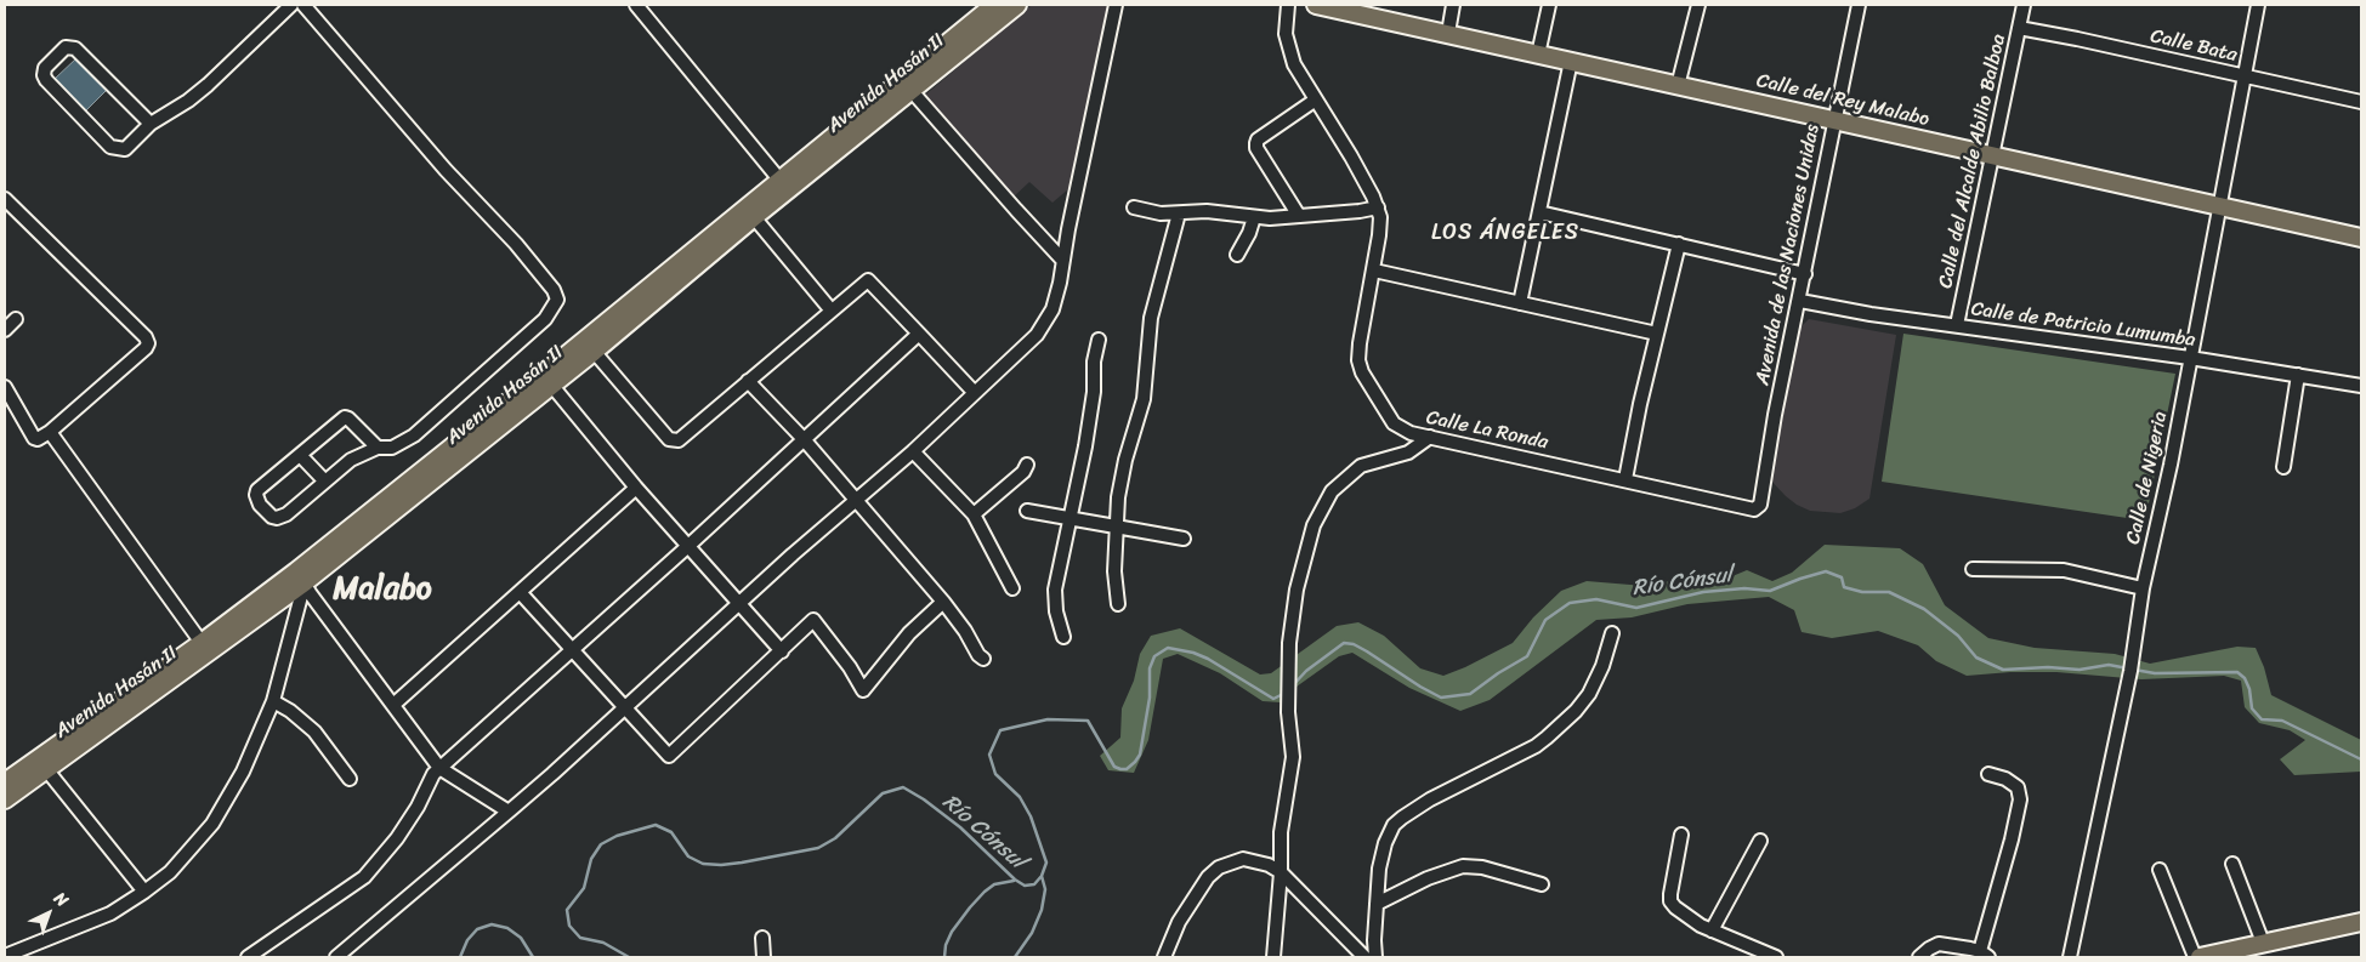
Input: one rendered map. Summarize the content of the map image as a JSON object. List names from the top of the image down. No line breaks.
{"streets":{"main road":["Avenida Hasán II","Calle del Rey Malabo"],"street":["Calle Bata","Calle del Alcalde Abilio Balboa","Avenida de las Naciones Unidas","Calle de Patricio Lumumba","Calle La Ronda","Calle de Nigeria"]},"crossings":[["Calle Bata","Calle del Alcalde Abilio Balboa"],["Calle Bata","Calle de Nigeria"],["Calle del Rey Malabo","Calle del Alcalde Abilio Balboa"],["Calle del Rey Malabo","Avenida de las Naciones Unidas"],["Calle del Rey Malabo","Calle de Nigeria"],["Calle del Alcalde Abilio Balboa","Calle de Patricio Lumumba"],["Avenida de las Naciones Unidas","Calle de Patricio Lumumba"],["Avenida de las Naciones Unidas","Calle La Ronda"],["Calle de Patricio Lumumba","Calle de Nigeria"]],"districts":["LOS ÁNGELES","Malabo"],"water":["Río Cónsul"],"north":"top right"}
